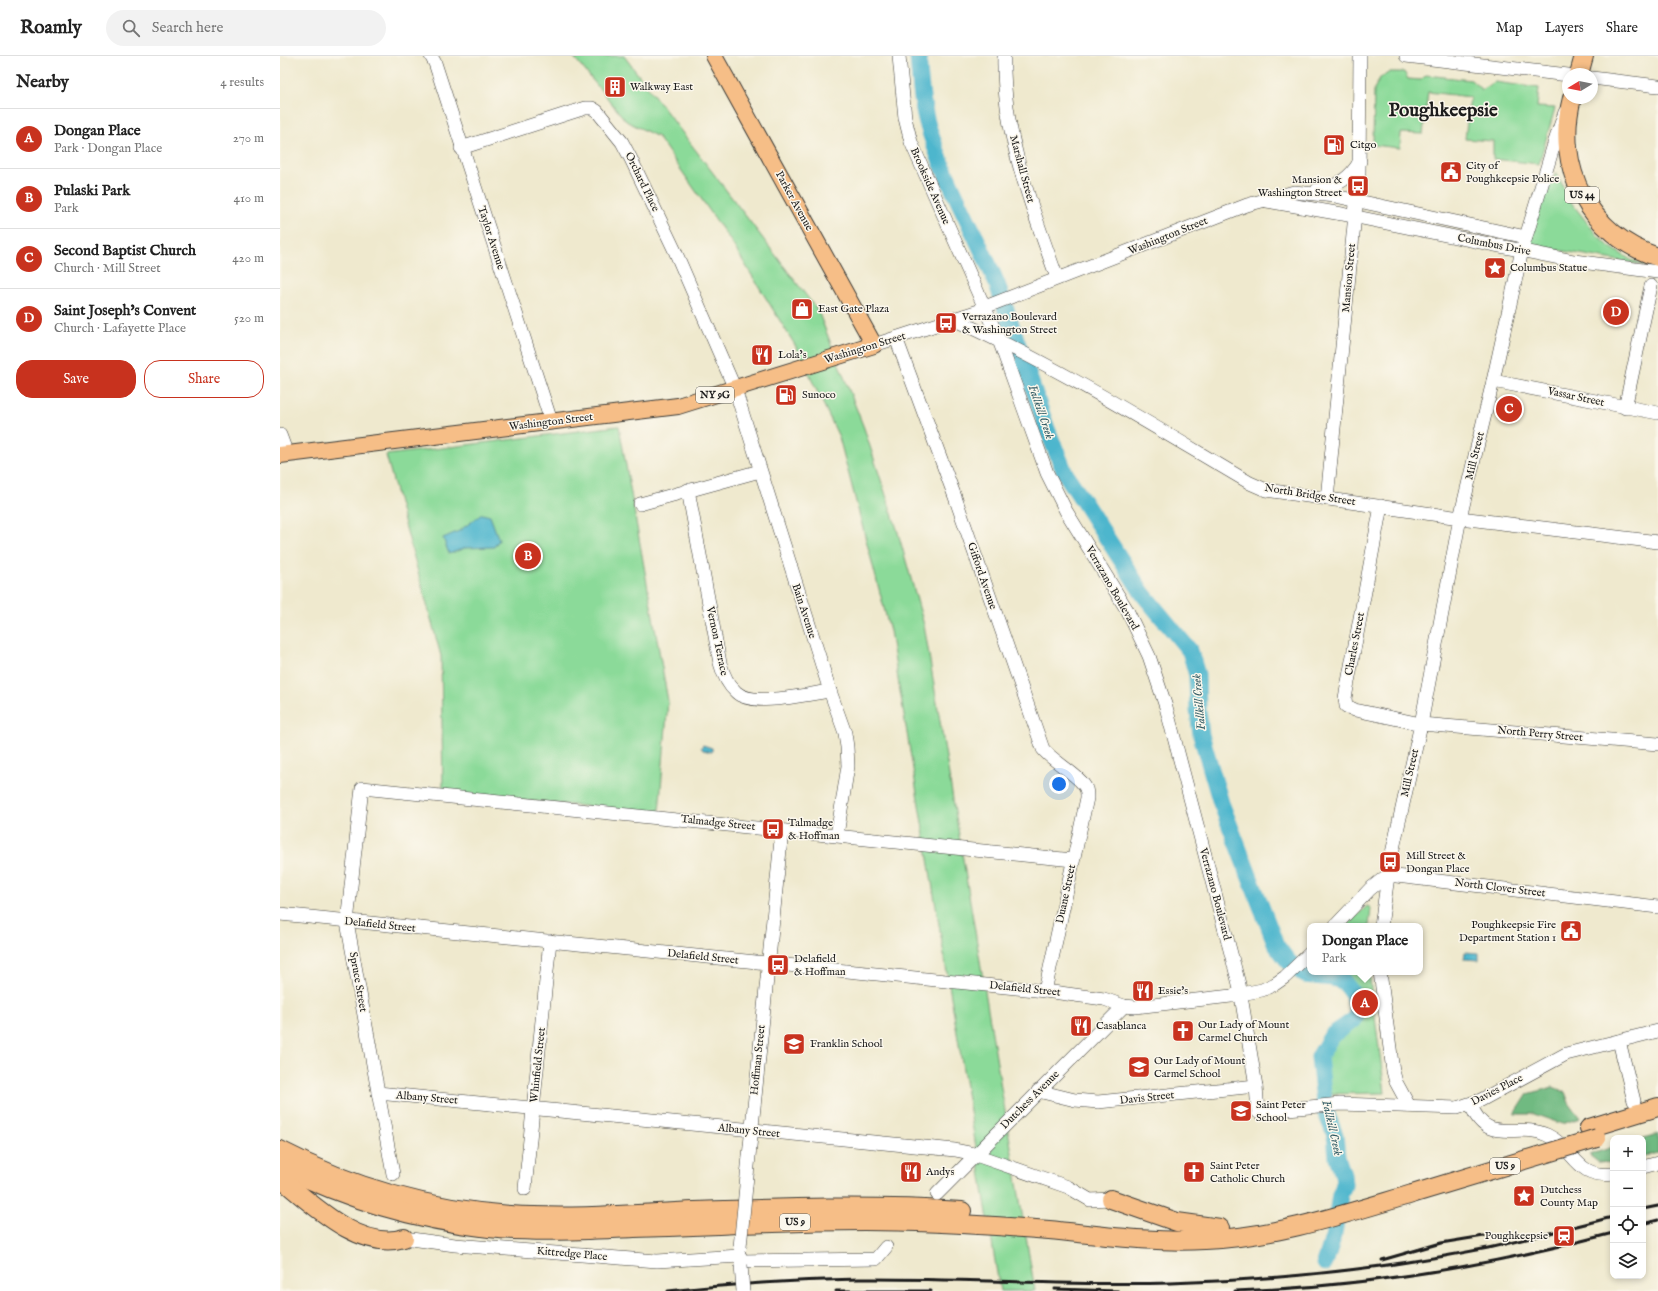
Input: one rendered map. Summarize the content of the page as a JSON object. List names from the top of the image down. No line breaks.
{"streets":{"highway":["US 44","US 9"],"main road":["Parker Avenue","Washington Street","NY 9G"],"street":["Marshall Street","Orchard Place","Brookside Avenue","Taylor Avenue","Columbus Drive","Mansion Street","Vassar Street","Mill Street","North Bridge Street","Gifford Avenue","Verrazano Boulevard","Bain Avenue","Vernon Terrace","Charles Street","North Perry Street","Talmadge Street","North Clover Street","Duane Street","Delafield Street","Spruce Street","Hoffman Street","Whinfield Street","Davies Place","Albany Street","Davis Street","Dutchess Avenue","Kittredge Place"]},"crossings":[["Marshall Street","Washington Street"],["Orchard Place","Washington Street"],["Orchard Place","Taylor Avenue"],["Orchard Place","Bain Avenue"],["Brookside Avenue","Washington Street"],["Brookside Avenue","Verrazano Boulevard"],["Parker Avenue","Washington Street"],["Washington Street","Taylor Avenue"],["Washington Street","Columbus Drive"],["Washington Street","Mansion Street"],["Washington Street","North Bridge Street"],["Washington Street","Gifford Avenue"],["Washington Street","Verrazano Boulevard"],["Washington Street","Bain Avenue"],["Columbus Drive","Mansion Street"],["Columbus Drive","Mill Street"],["Mansion Street","North Bridge Street"],["Vassar Street","Mill Street"],["Mill Street","North Bridge Street"],["Mill Street","Charles Street"],["Mill Street","North Perry Street"],["Mill Street","North Clover Street"],["North Bridge Street","Verrazano Boulevard"],["North Bridge Street","Charles Street"],["Gifford Avenue","Duane Street"],["Verrazano Boulevard","Delafield Street"],["Bain Avenue","Vernon Terrace"],["Bain Avenue","Talmadge Street"],["Charles Street","North Perry Street"],["Talmadge Street","Duane Street"],["Talmadge Street","Spruce Street"],["Talmadge Street","Hoffman Street"],["Duane Street","Delafield Street"],["Delafield Street","Spruce Street"],["Delafield Street","Hoffman Street"],["Delafield Street","Whinfield Street"],["Delafield Street","Dutchess Avenue"],["Spruce Street","Albany Street"],["Hoffman Street","Albany Street"],["Hoffman Street","Kittredge Place"],["Whinfield Street","Albany Street"],["Davies Place","Davis Street"],["Albany Street","Dutchess Avenue"],["Davis Street","Dutchess Avenue"]],"districts":["Poughkeepsie"],"water":["Fallkill Creek"],"places":{"building":["Walkway East"],"fuel station":["Citgo","Sunoco"],"public building":["City of Poughkeepsie Police","Poughkeepsie Fire Department Station 1"],"bus stop":["Mansion & Washington Street","Verrazano Boulevard & Washington Street","Talmadge & Hoffman","Mill Street & Dongan Place","Delafield & Hoffman"],"place":["Columbus Statue","Dutchess County Map"],"shop":["East Gate Plaza"],"restaurant":["Lola’s","Essie's","Casablanca","Andys"],"church":["Our Lady of Mount Carmel Church","Saint Peter Catholic Church"],"school or university":["Franklin School","Our Lady of Mount Carmel School","Saint Peter School"],"station":["Poughkeepsie"]},"north":"left","page":{"header":"Roamly","search":"Search here","nav":["Map","Layers","Share"],"heading":["Nearby","4 results"],"list":[{"mark":"A","name":"Dongan Place","note":"Park · Dongan Place","value":"270 m"},{"mark":"B","name":"Pulaski Park","note":"Park","value":"410 m"},{"mark":"C","name":"Second Baptist Church","note":"Church · Mill Street","value":"420 m"},{"mark":"D","name":"Saint Joseph's Convent","note":"Church · Lafayette Place","value":"520 m"}],"pins":["D","C","B","A"],"buttons":["Save","Share"],"popup":["Dongan Place","Park"],"map_buttons":["+","−"]}}
